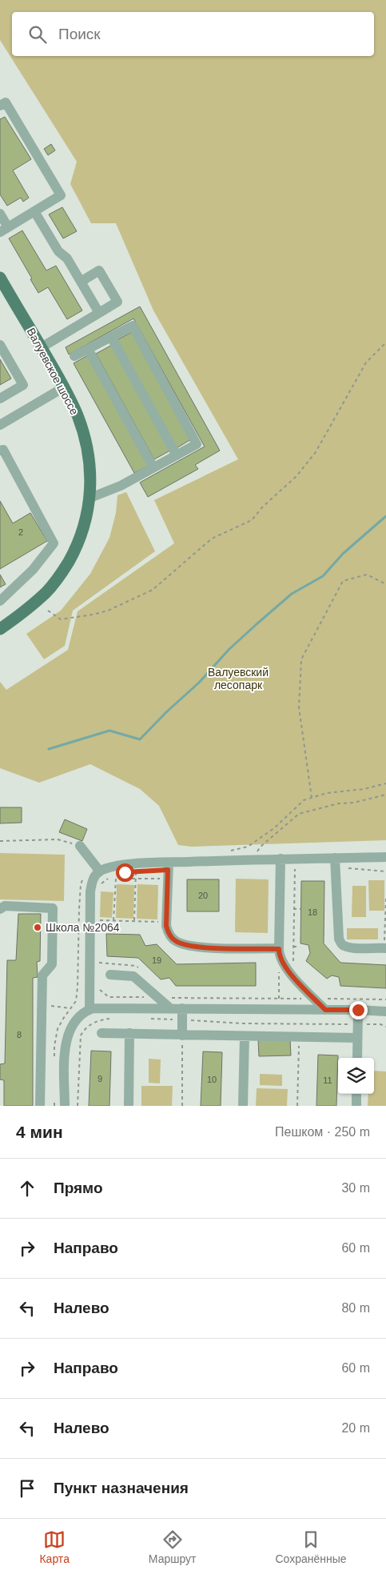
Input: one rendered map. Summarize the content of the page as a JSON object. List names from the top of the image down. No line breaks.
{"streets":{"main road":["Валуевское шоссе"]},"parks":["Валуевский лесопарк"],"places":["Школа №2064"],"house_numbers":["2","20","18","19","8","9","10","11"],"page":{"search":"Поиск","heading":["4 мин","Пешком · 250 m"],"list":[["Прямо","30 m"],["Направо","60 m"],["Налево","80 m"],["Направо","60 m"],["Налево","20 m"],"Пункт назначения"],"nav":["Карта","Маршрут","Сохранённые"]}}
